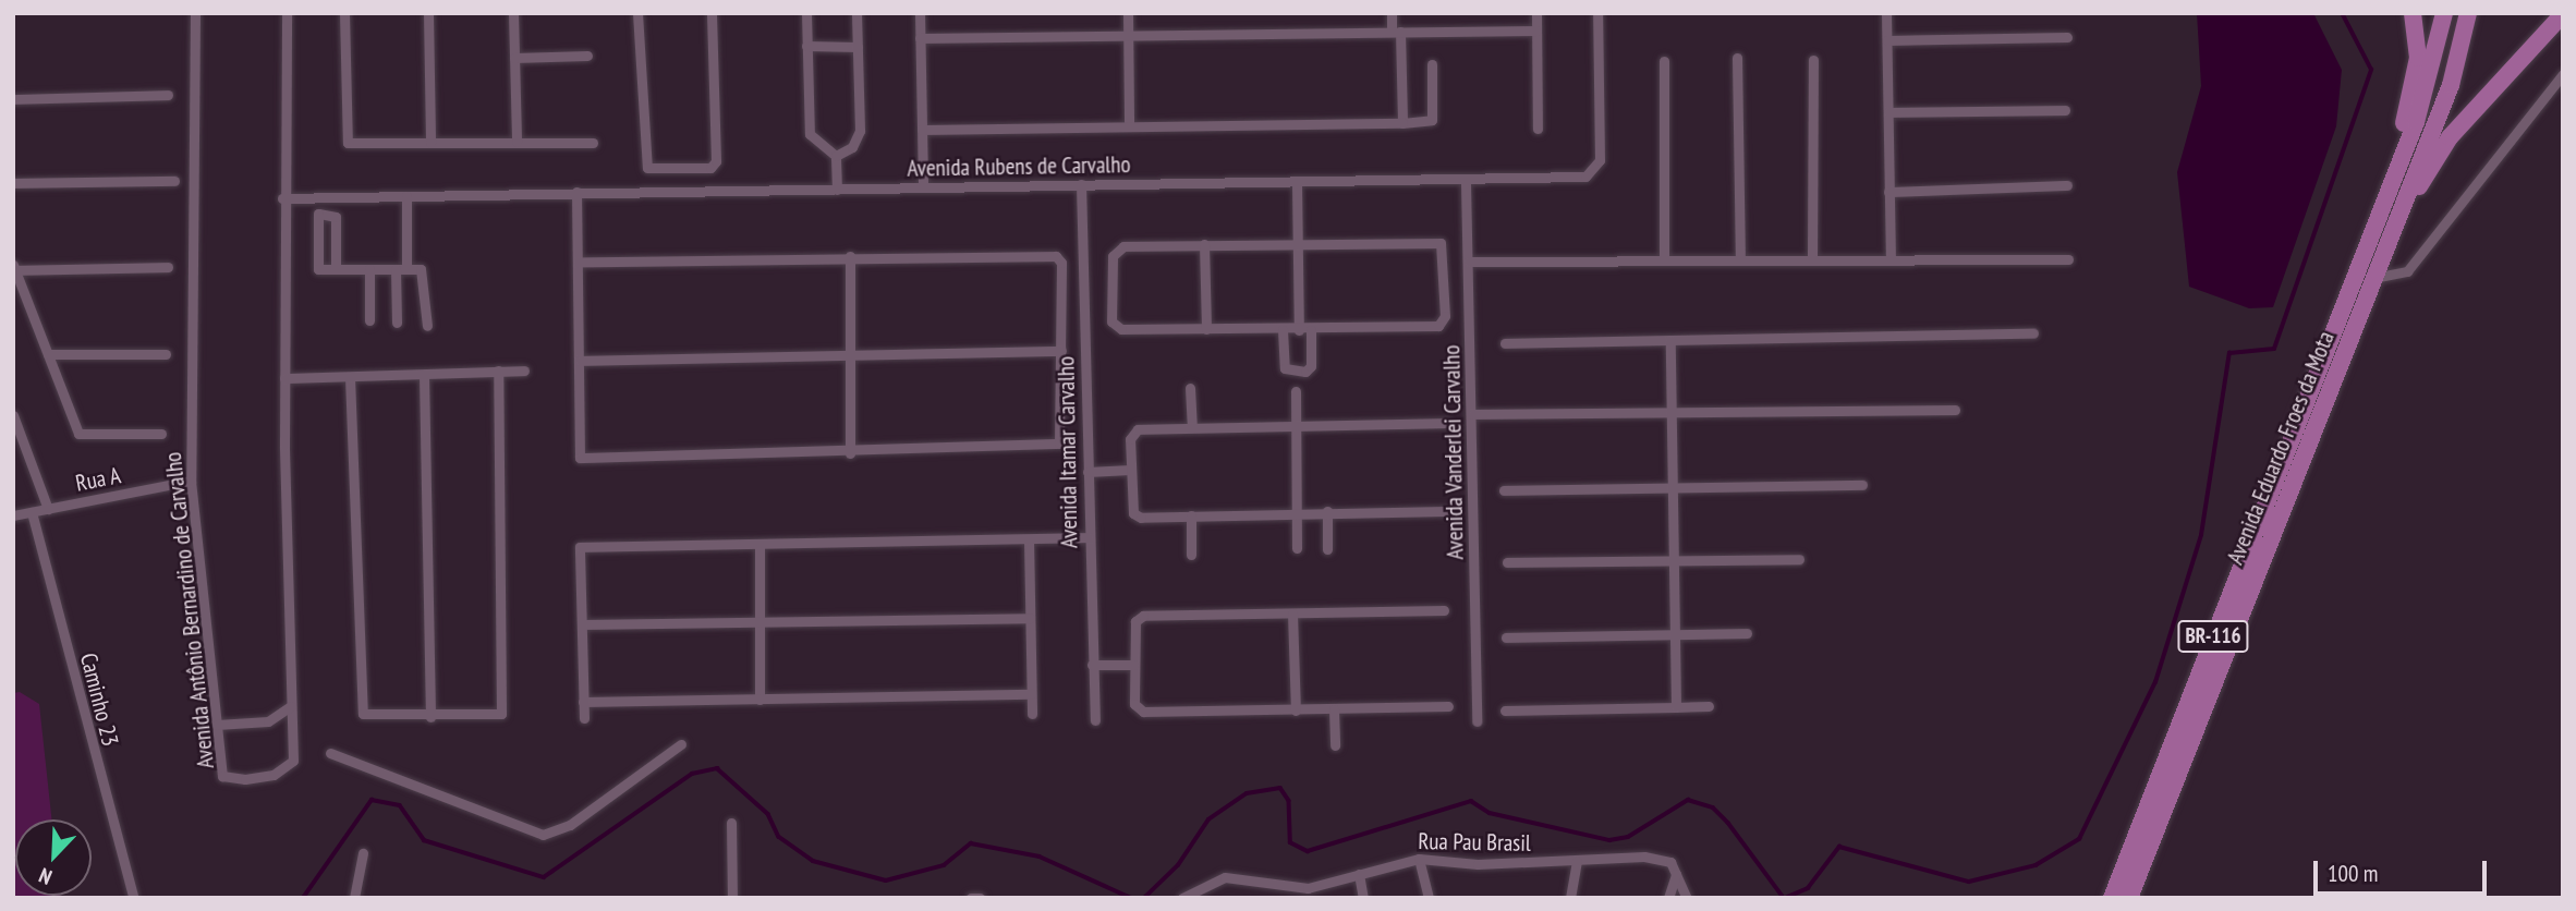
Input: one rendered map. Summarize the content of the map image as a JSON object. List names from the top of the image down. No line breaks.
{"streets":{"highway":["Avenida Eduardo Froes da Mota","BR-116"],"street":["Avenida Rubens de Carvalho","Avenida Itamar Carvalho","Avenida Vanderlei Carvalho","Rua A","Avenida Antônio Bernardino de Carvalho","Caminho 23","Rua Pau Brasil"]},"crossings":[["Avenida Rubens de Carvalho","Avenida Itamar Carvalho"],["Avenida Rubens de Carvalho","Avenida Vanderlei Carvalho"],["Rua A","Avenida Antônio Bernardino de Carvalho"],["Rua A","Caminho 23"]],"scale_bar":"100 m","north":"bottom left"}
